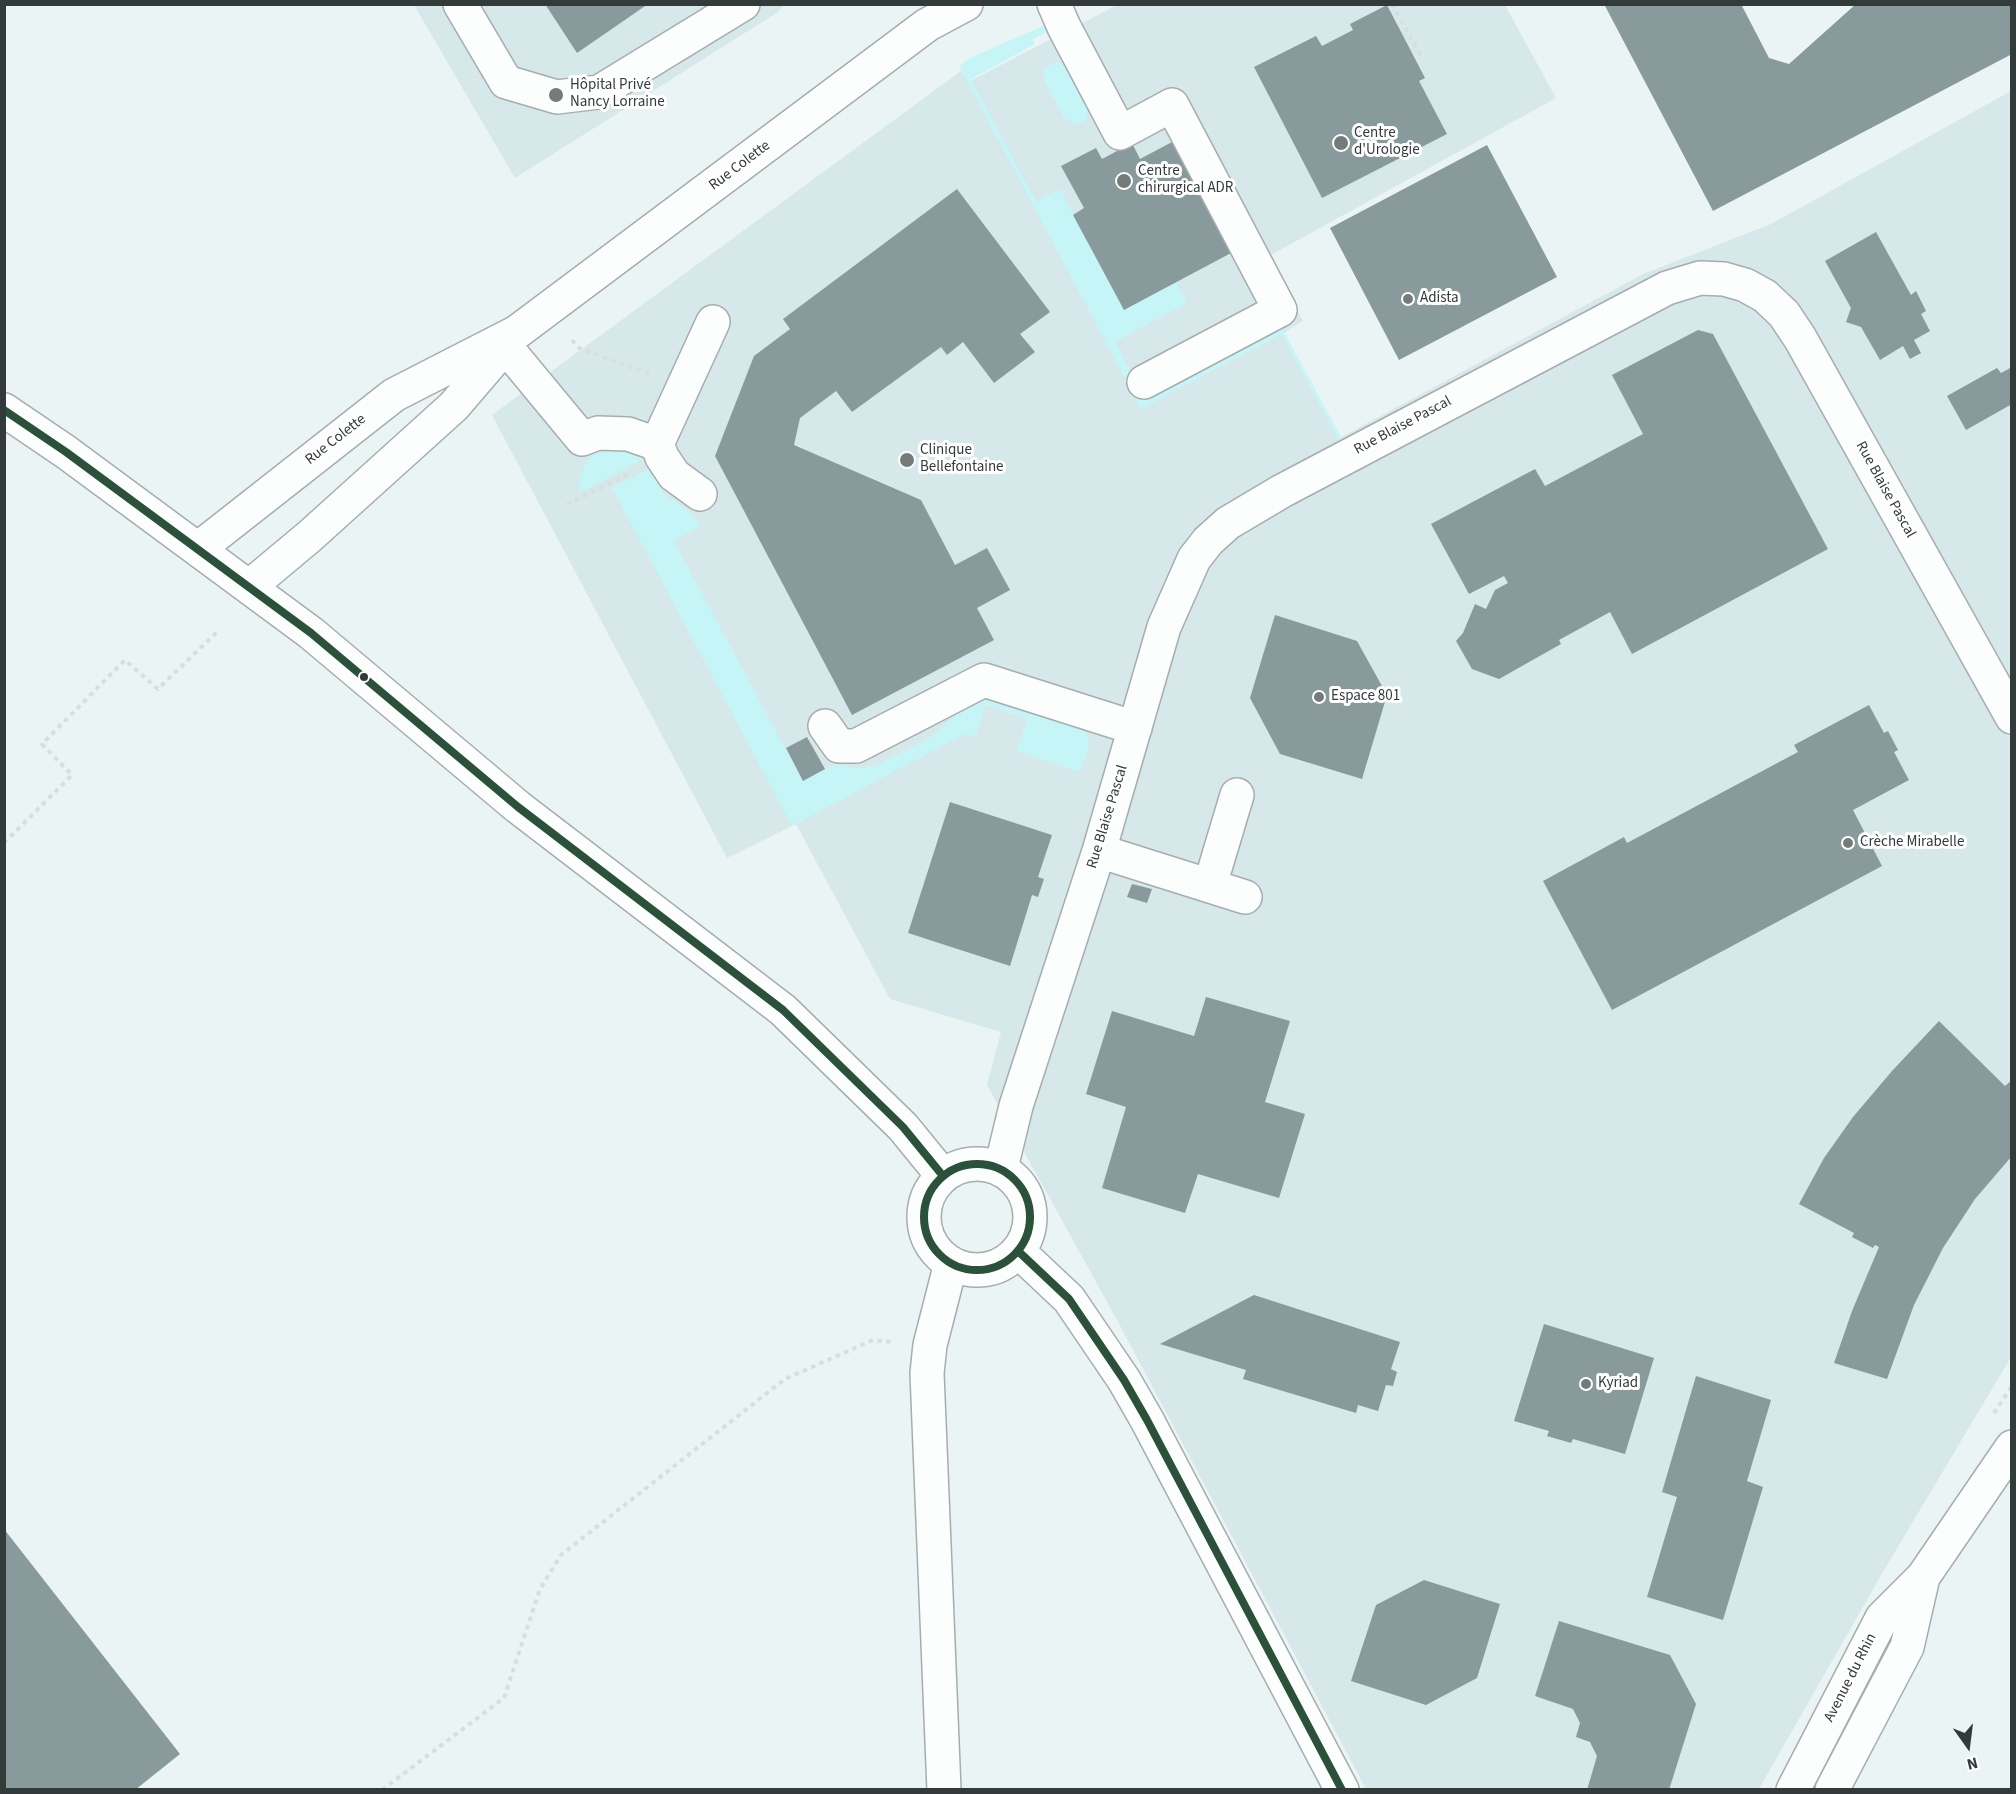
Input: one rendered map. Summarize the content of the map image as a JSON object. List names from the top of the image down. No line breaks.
{"streets":{"street":["Rue Colette","Rue Blaise Pascal","Avenue du Rhin"]},"places":["Hôpital Privé Nancy Lorraine","Centre d'Urologie","Centre chirurgical ADR","Adista","Clinique Bellefontaine","Espace 801","Crèche Mirabelle","Kyriad"],"north":"bottom"}
